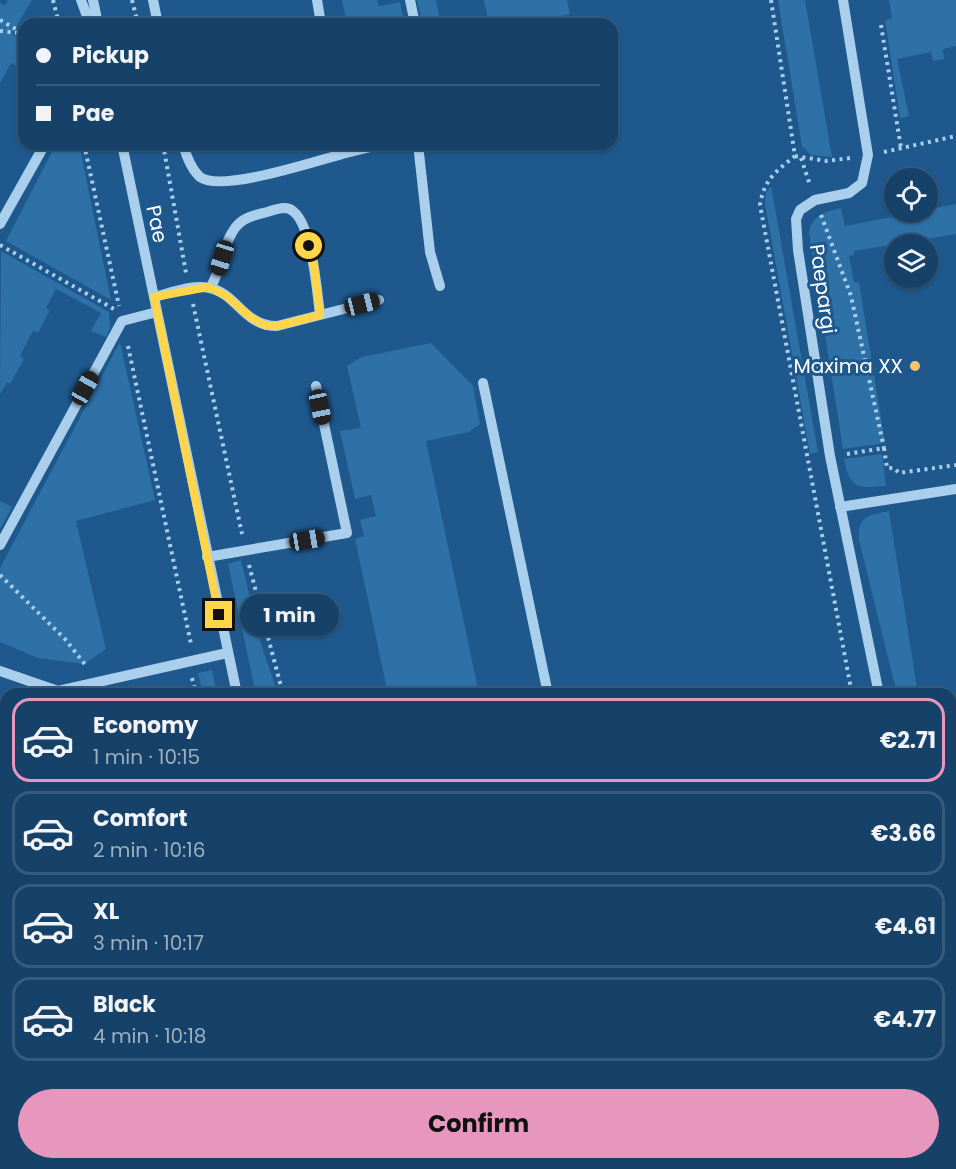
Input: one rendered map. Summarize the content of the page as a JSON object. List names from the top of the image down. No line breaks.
{"streets":{"street":["Pae","Paepargi"]},"places":["Maxima XX"],"page":{"banner":["Pickup","Pae"],"bubble":"1 min","list":[{"name":"Economy","note":"1 min · 10:15","value":"€2.71"},{"name":"Comfort","note":"2 min · 10:16","value":"€3.66"},{"name":"XL","note":"3 min · 10:17","value":"€4.61"},{"name":"Black","note":"4 min · 10:18","value":"€4.77"}],"buttons":"Confirm"}}
